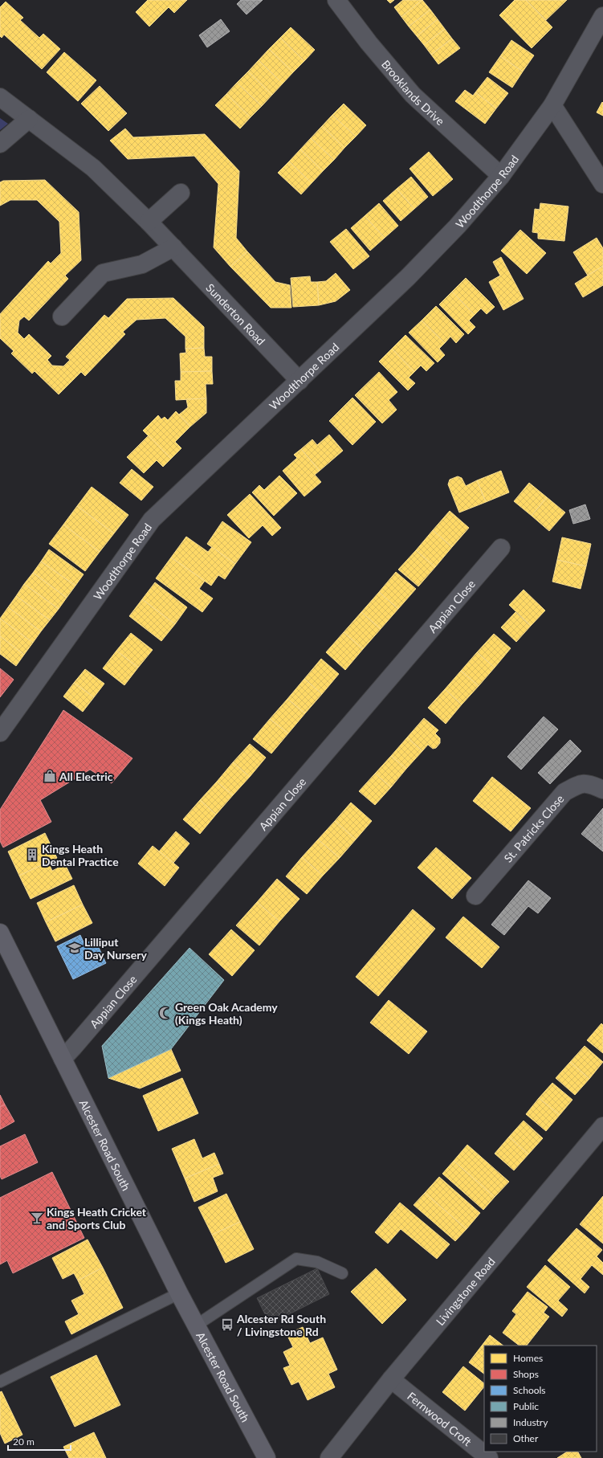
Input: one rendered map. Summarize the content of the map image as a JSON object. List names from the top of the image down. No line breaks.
{"streets":{"highway":["Alcester Road South"],"street":["Brooklands Drive","Woodthorpe Road","Sunderton Road","Appian Close","St. Patricks Close","Livingstone Road","Fernwood Croft"]},"crossings":[["Brooklands Drive","Woodthorpe Road"],["Woodthorpe Road","Sunderton Road"],["Appian Close","Alcester Road South"],["Livingstone Road","Fernwood Croft"]],"places":{"shop":["All Electric"],"building":["Kings Heath Dental Practice"],"school or university":["Lilliput Day Nursery"],"mosque":["Green Oak Academy (Kings Heath)"],"bar":["Kings Heath Cricket and Sports Club"],"bus stop":["Alcester Rd South / Livingstone Rd"]},"legend":["Homes","Shops","Schools","Public","Industry","Other"],"scale_bar":"20 m"}
